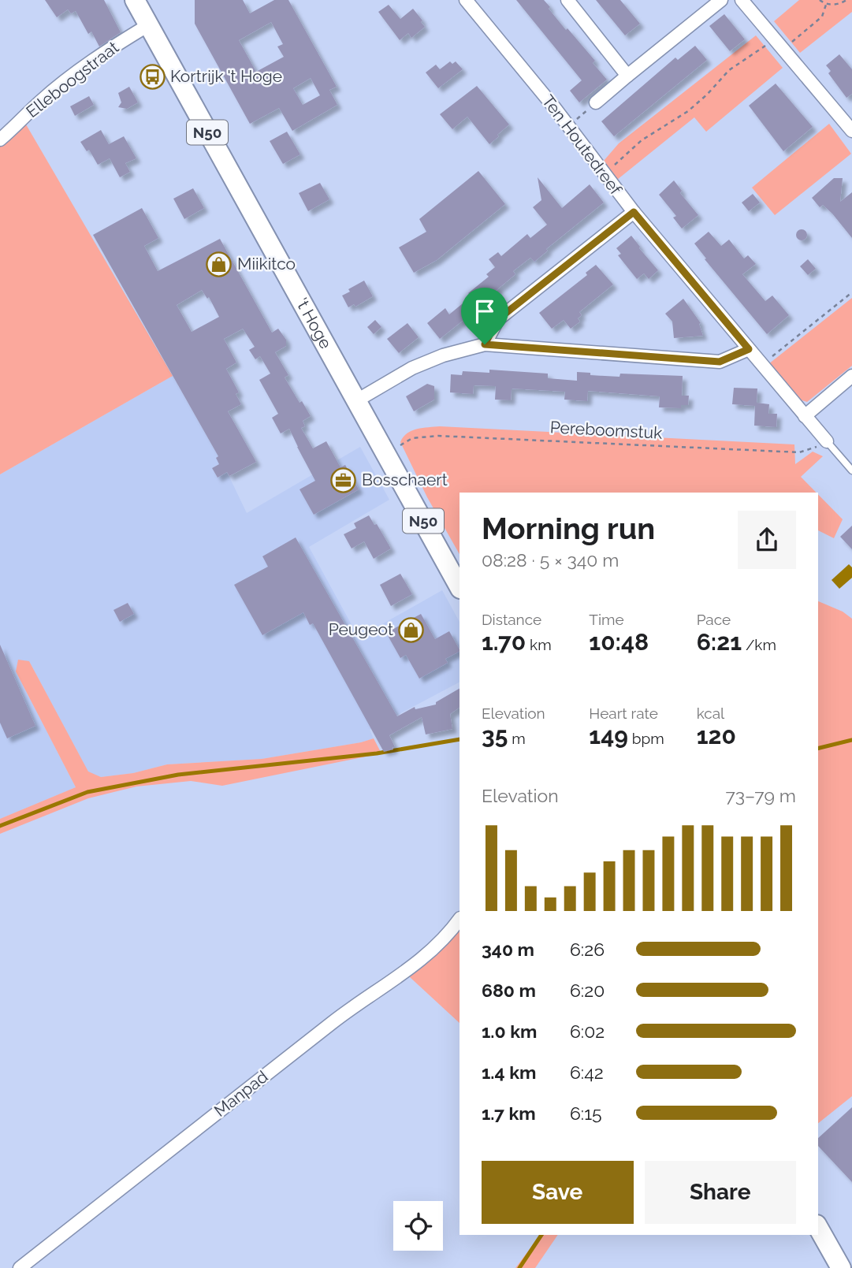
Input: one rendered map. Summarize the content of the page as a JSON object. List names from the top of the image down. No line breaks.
{"streets":{"main road":["N50","'t Hoge"],"street":["Elleboogstraat","Ten Houtedreef","Manpad"],"path":["Pereboomstuk"]},"crossings":[["Elleboogstraat","'t Hoge"],["Ten Houtedreef","Pereboomstuk"],["'t Hoge","Pereboomstuk"]],"places":{"bus stop":["Kortrijk 't Hoge"],"shop":["Miikitco","Peugeot"],"office":["Bosschaert"]},"page":{"heading":["Morning run","08:28 · 5 × 340 m"],"stats":[["Distance","1.70 km"],["Time","10:48"],["Pace","6:21 /km"],["Elevation","35 m"],["Heart rate","149 bpm"],["kcal","120"]],"chart":["Elevation","73–79 m"],"list":[{"name":"340 m","note":"6:26"},{"name":"680 m","note":"6:20"},{"name":"1.0 km","note":"6:02"},{"name":"1.4 km","note":"6:42"},{"name":"1.7 km","note":"6:15"}],"buttons":["Save","Share"]}}
